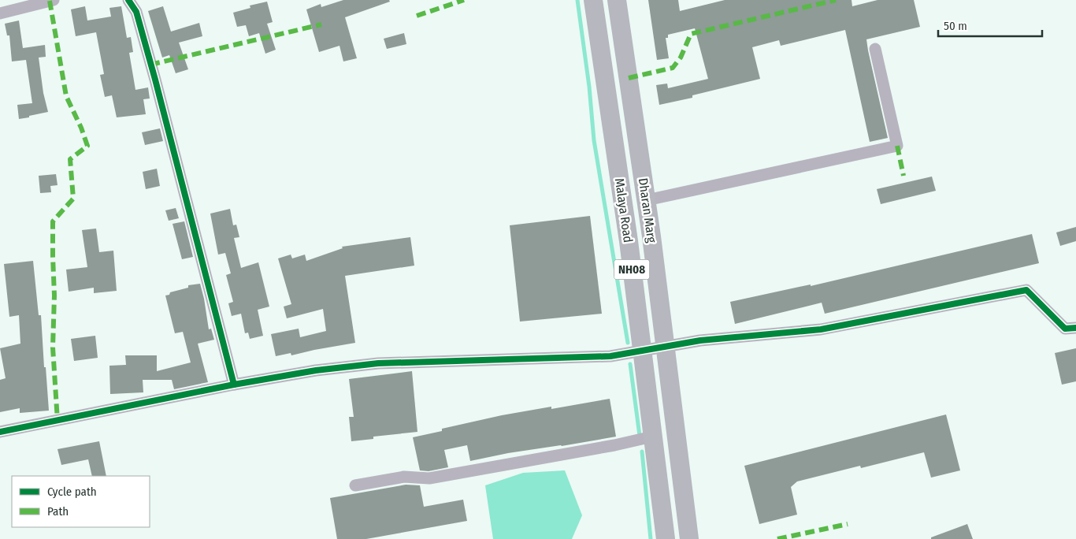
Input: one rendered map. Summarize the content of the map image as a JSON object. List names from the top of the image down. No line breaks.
{"streets":{"main road":["Malaya Road","Dharan Marg","NH08"]},"legend":["Cycle path","Path"],"scale_bar":"50 m"}
